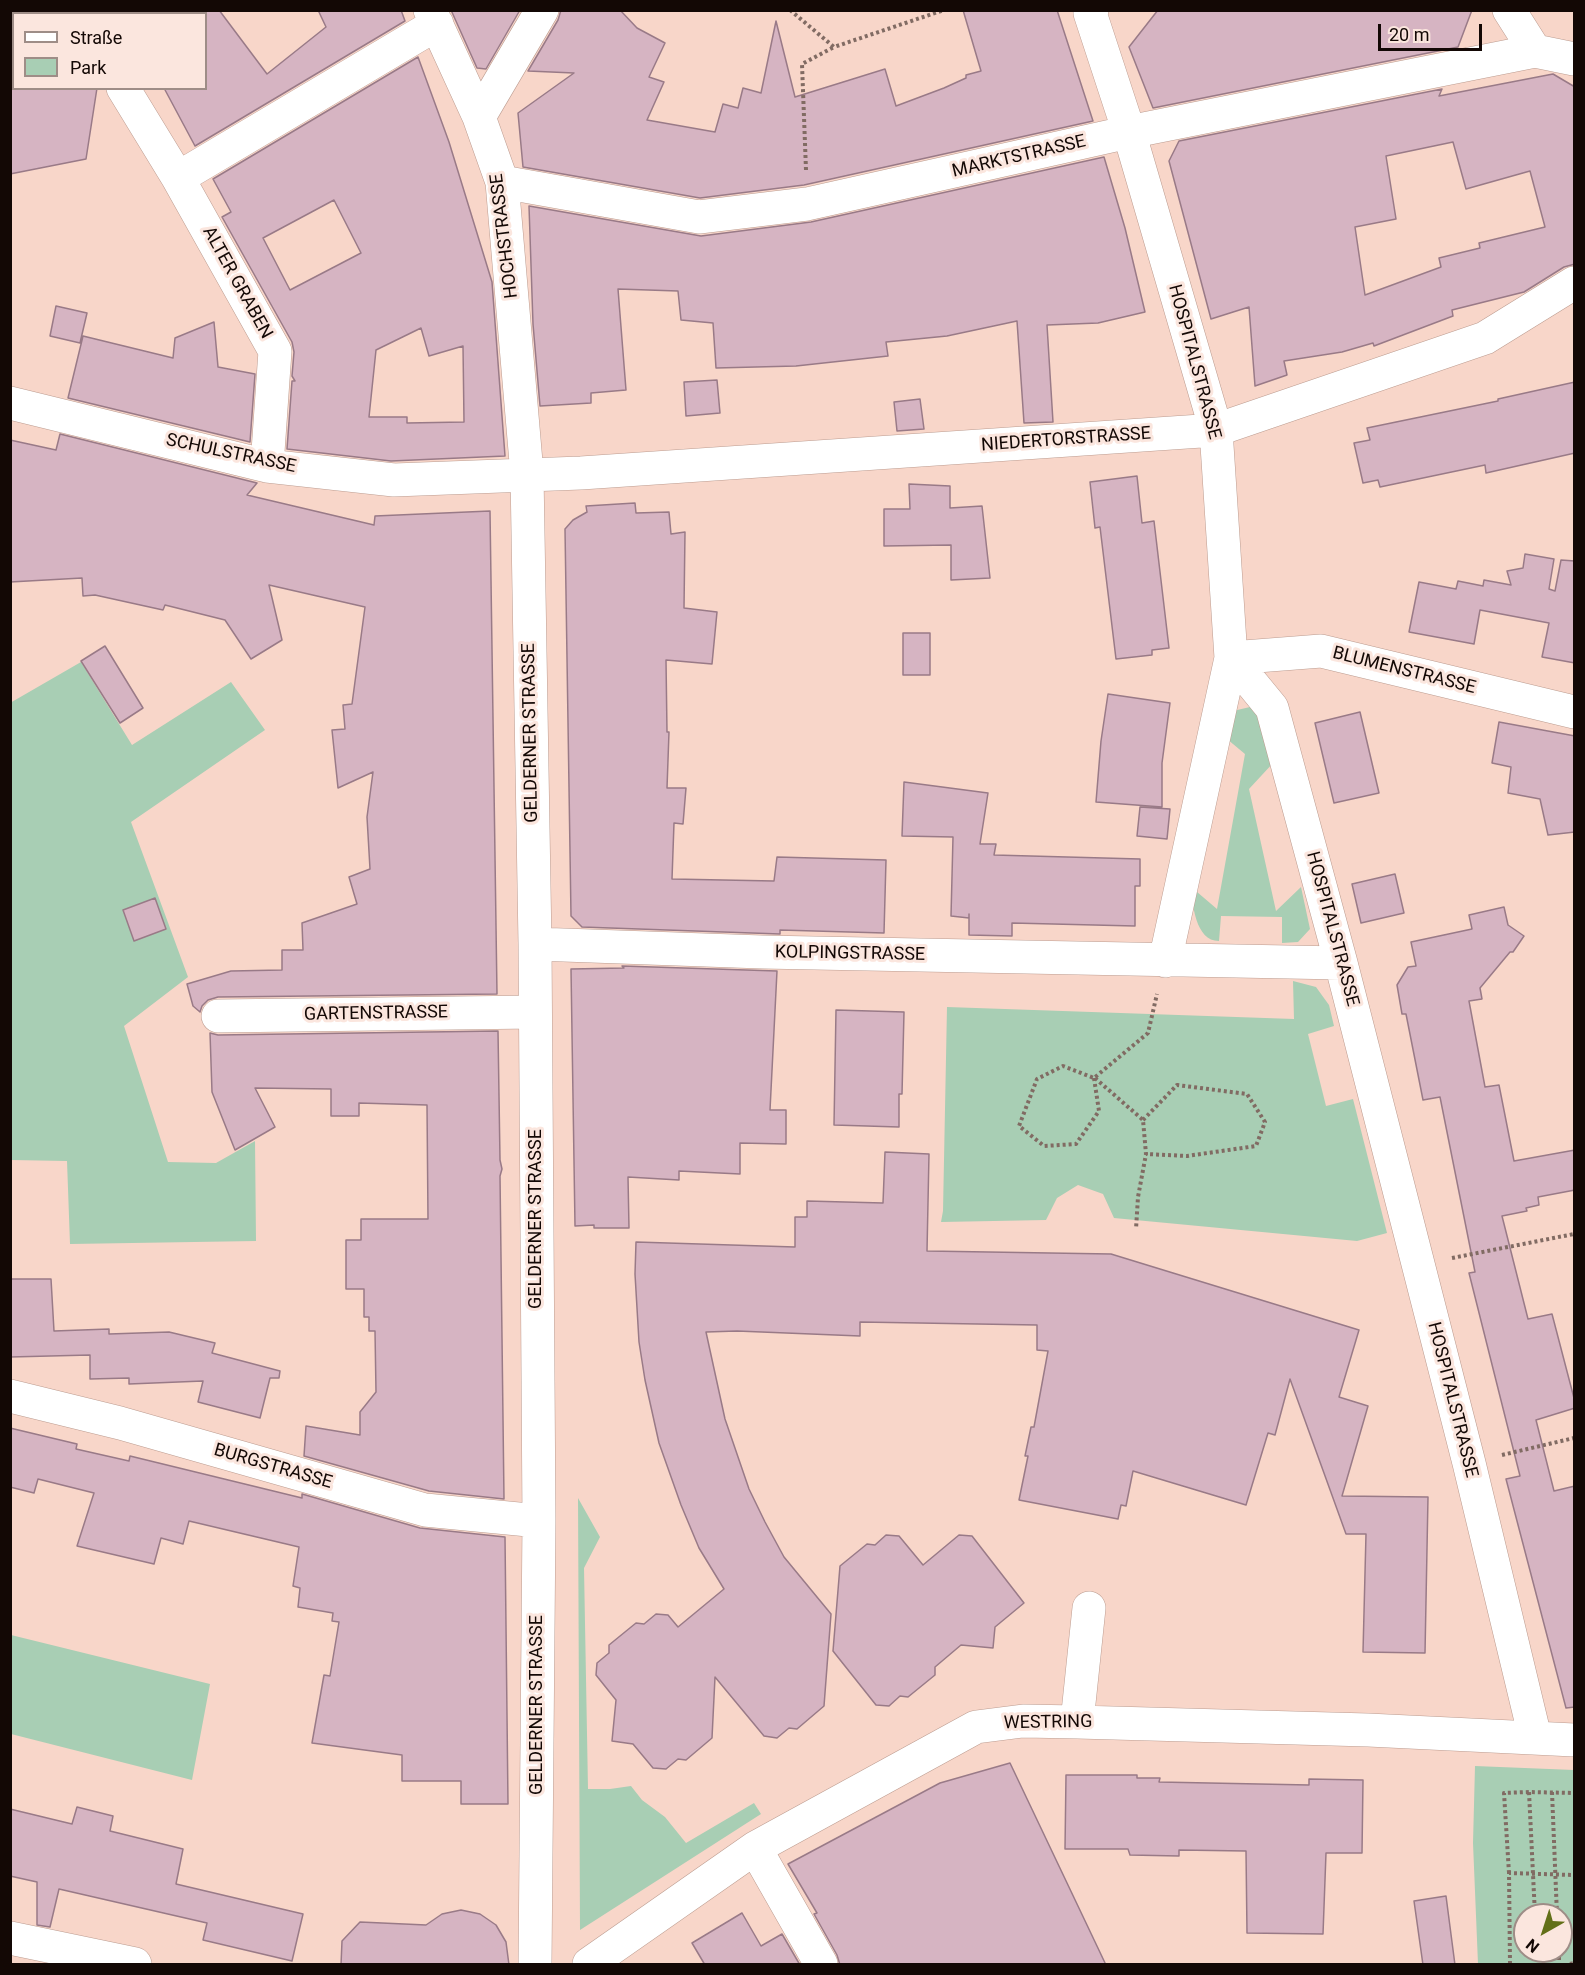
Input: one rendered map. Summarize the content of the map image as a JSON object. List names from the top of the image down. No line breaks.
{"streets":{"street":["MARKTSTRASSE","HOCHSTRASSE","ALTER GRABEN","HOSPITALSTRASSE","NIEDERTORSTRASSE","SCHULSTRASSE","BLUMENSTRASSE","GELDERNER STRASSE","KOLPINGSTRASSE","GARTENSTRASSE","BURGSTRASSE","WESTRING"]},"crossings":[["MARKTSTRASSE","HOCHSTRASSE"],["MARKTSTRASSE","HOSPITALSTRASSE"],["HOCHSTRASSE","NIEDERTORSTRASSE"],["HOCHSTRASSE","SCHULSTRASSE"],["HOCHSTRASSE","GELDERNER STRASSE"],["ALTER GRABEN","SCHULSTRASSE"],["HOSPITALSTRASSE","NIEDERTORSTRASSE"],["HOSPITALSTRASSE","BLUMENSTRASSE"],["HOSPITALSTRASSE","KOLPINGSTRASSE"],["HOSPITALSTRASSE","WESTRING"],["NIEDERTORSTRASSE","SCHULSTRASSE"],["NIEDERTORSTRASSE","GELDERNER STRASSE"],["SCHULSTRASSE","GELDERNER STRASSE"],["GELDERNER STRASSE","KOLPINGSTRASSE"],["GELDERNER STRASSE","GARTENSTRASSE"],["GELDERNER STRASSE","BURGSTRASSE"]],"legend":["Straße","Park"],"scale_bar":"20 m","north":"bottom left"}
